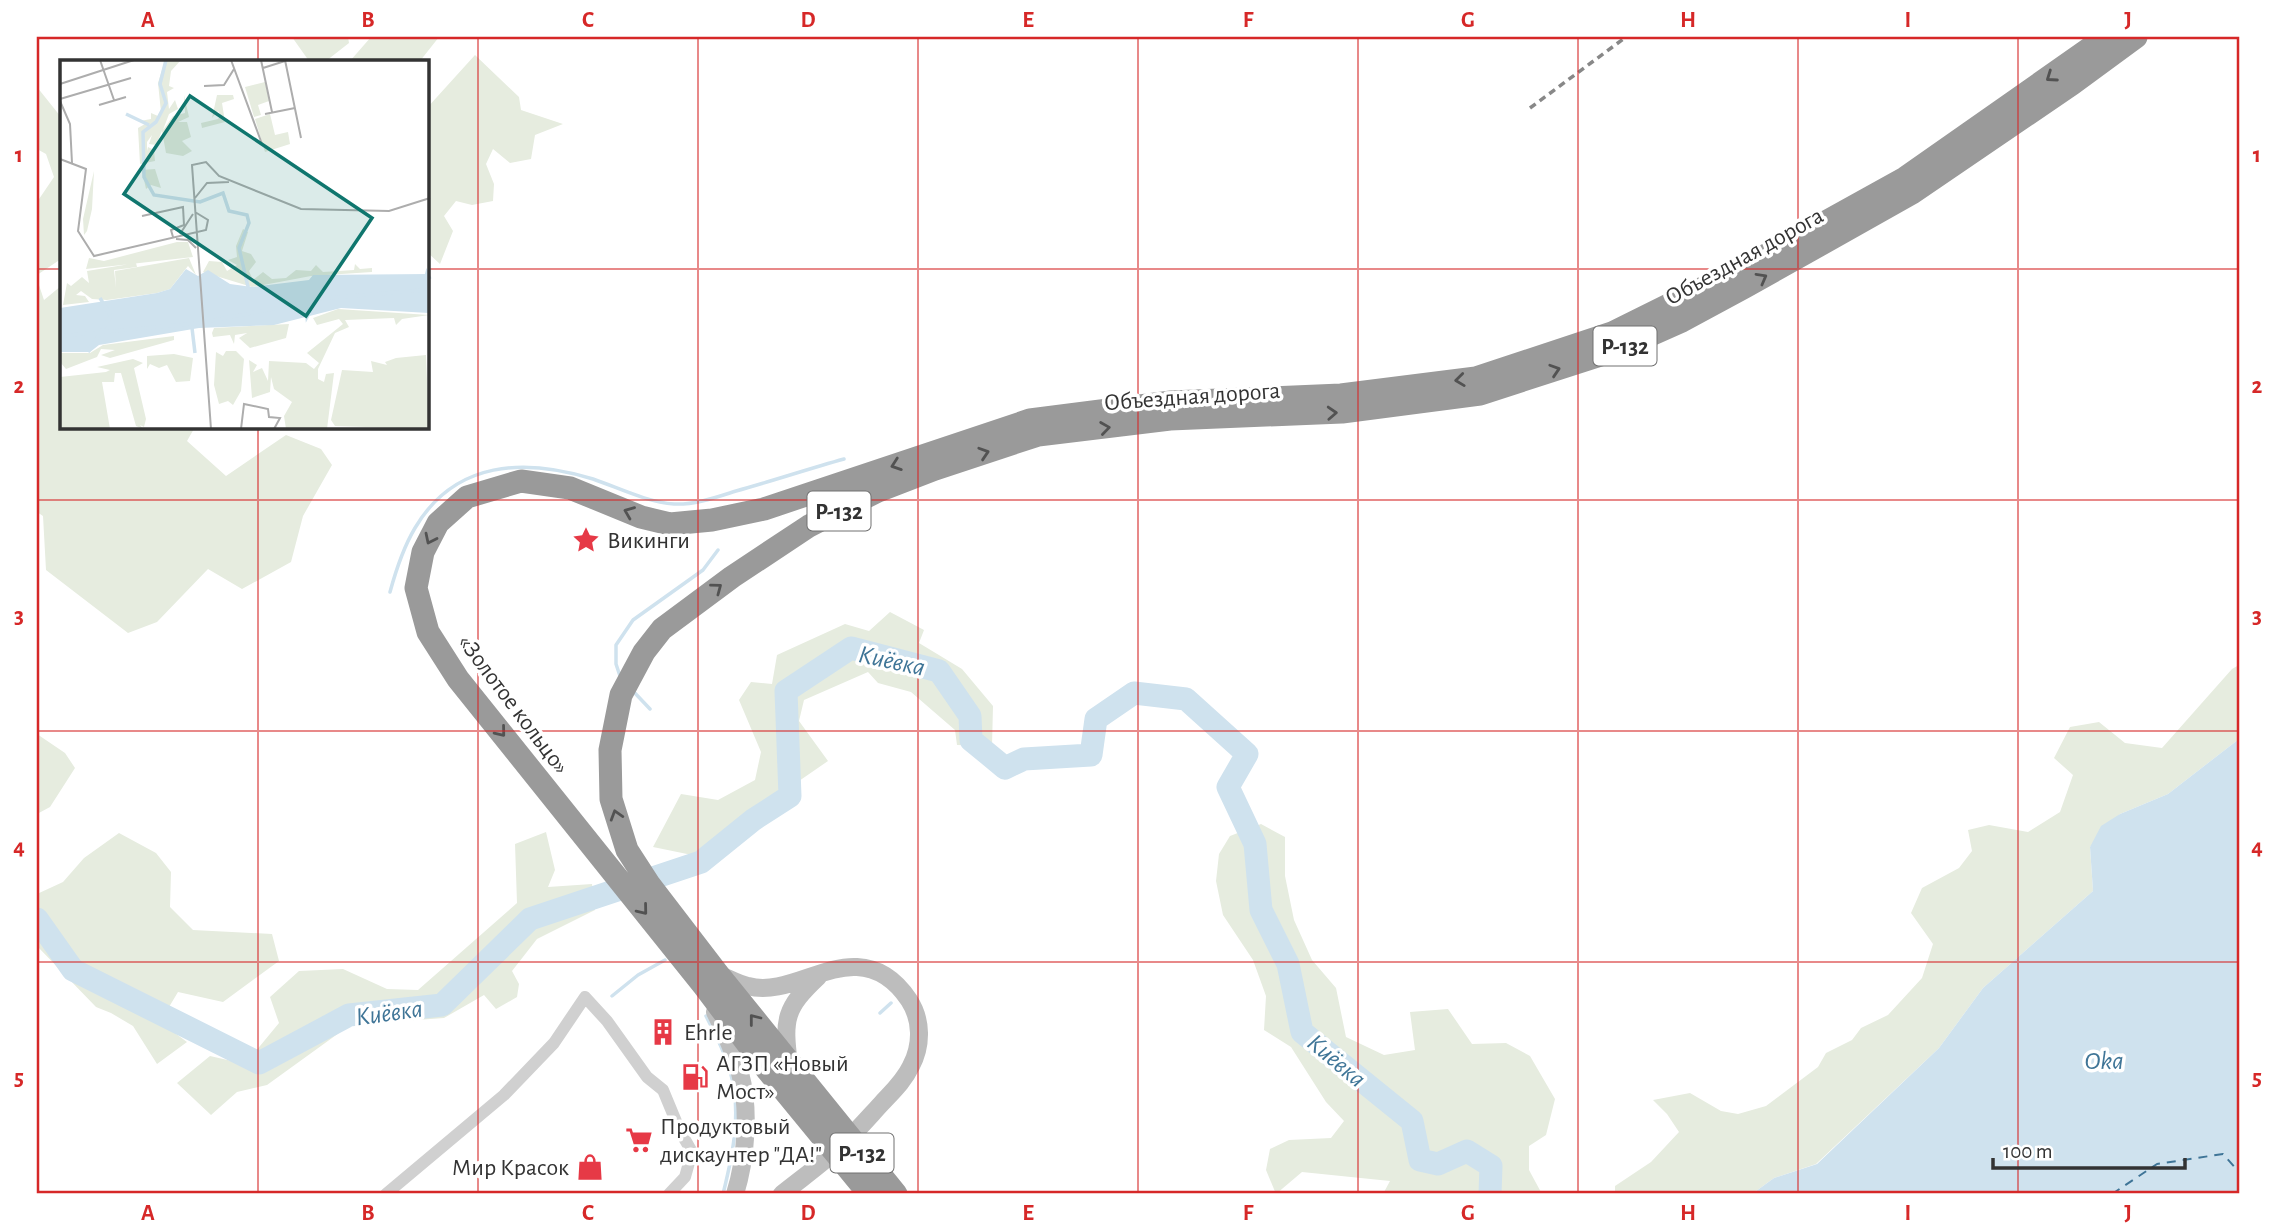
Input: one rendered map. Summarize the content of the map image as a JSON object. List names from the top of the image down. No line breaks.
{"streets":{"highway":["Объездная дорога","Р-132","«Золотое кольцо»"]},"crossings":[["Объездная дорога","«Золотое кольцо»"],["Р-132","«Золотое кольцо»"]],"water":["Киёвка","Oka"],"places":{"place":["Викинги"],"building":["Ehrle"],"fuel station":["АГЗП «Новый Мост»"],"supermarket":["Продуктовый дискаунтер \"ДА!\""],"shop":["Мир Красок"]},"scale_bar":"100 m","grid":{"columns":["A","B","C","D","E","F","G","H","I","J"],"rows":["1","2","3","4","5"]}}
